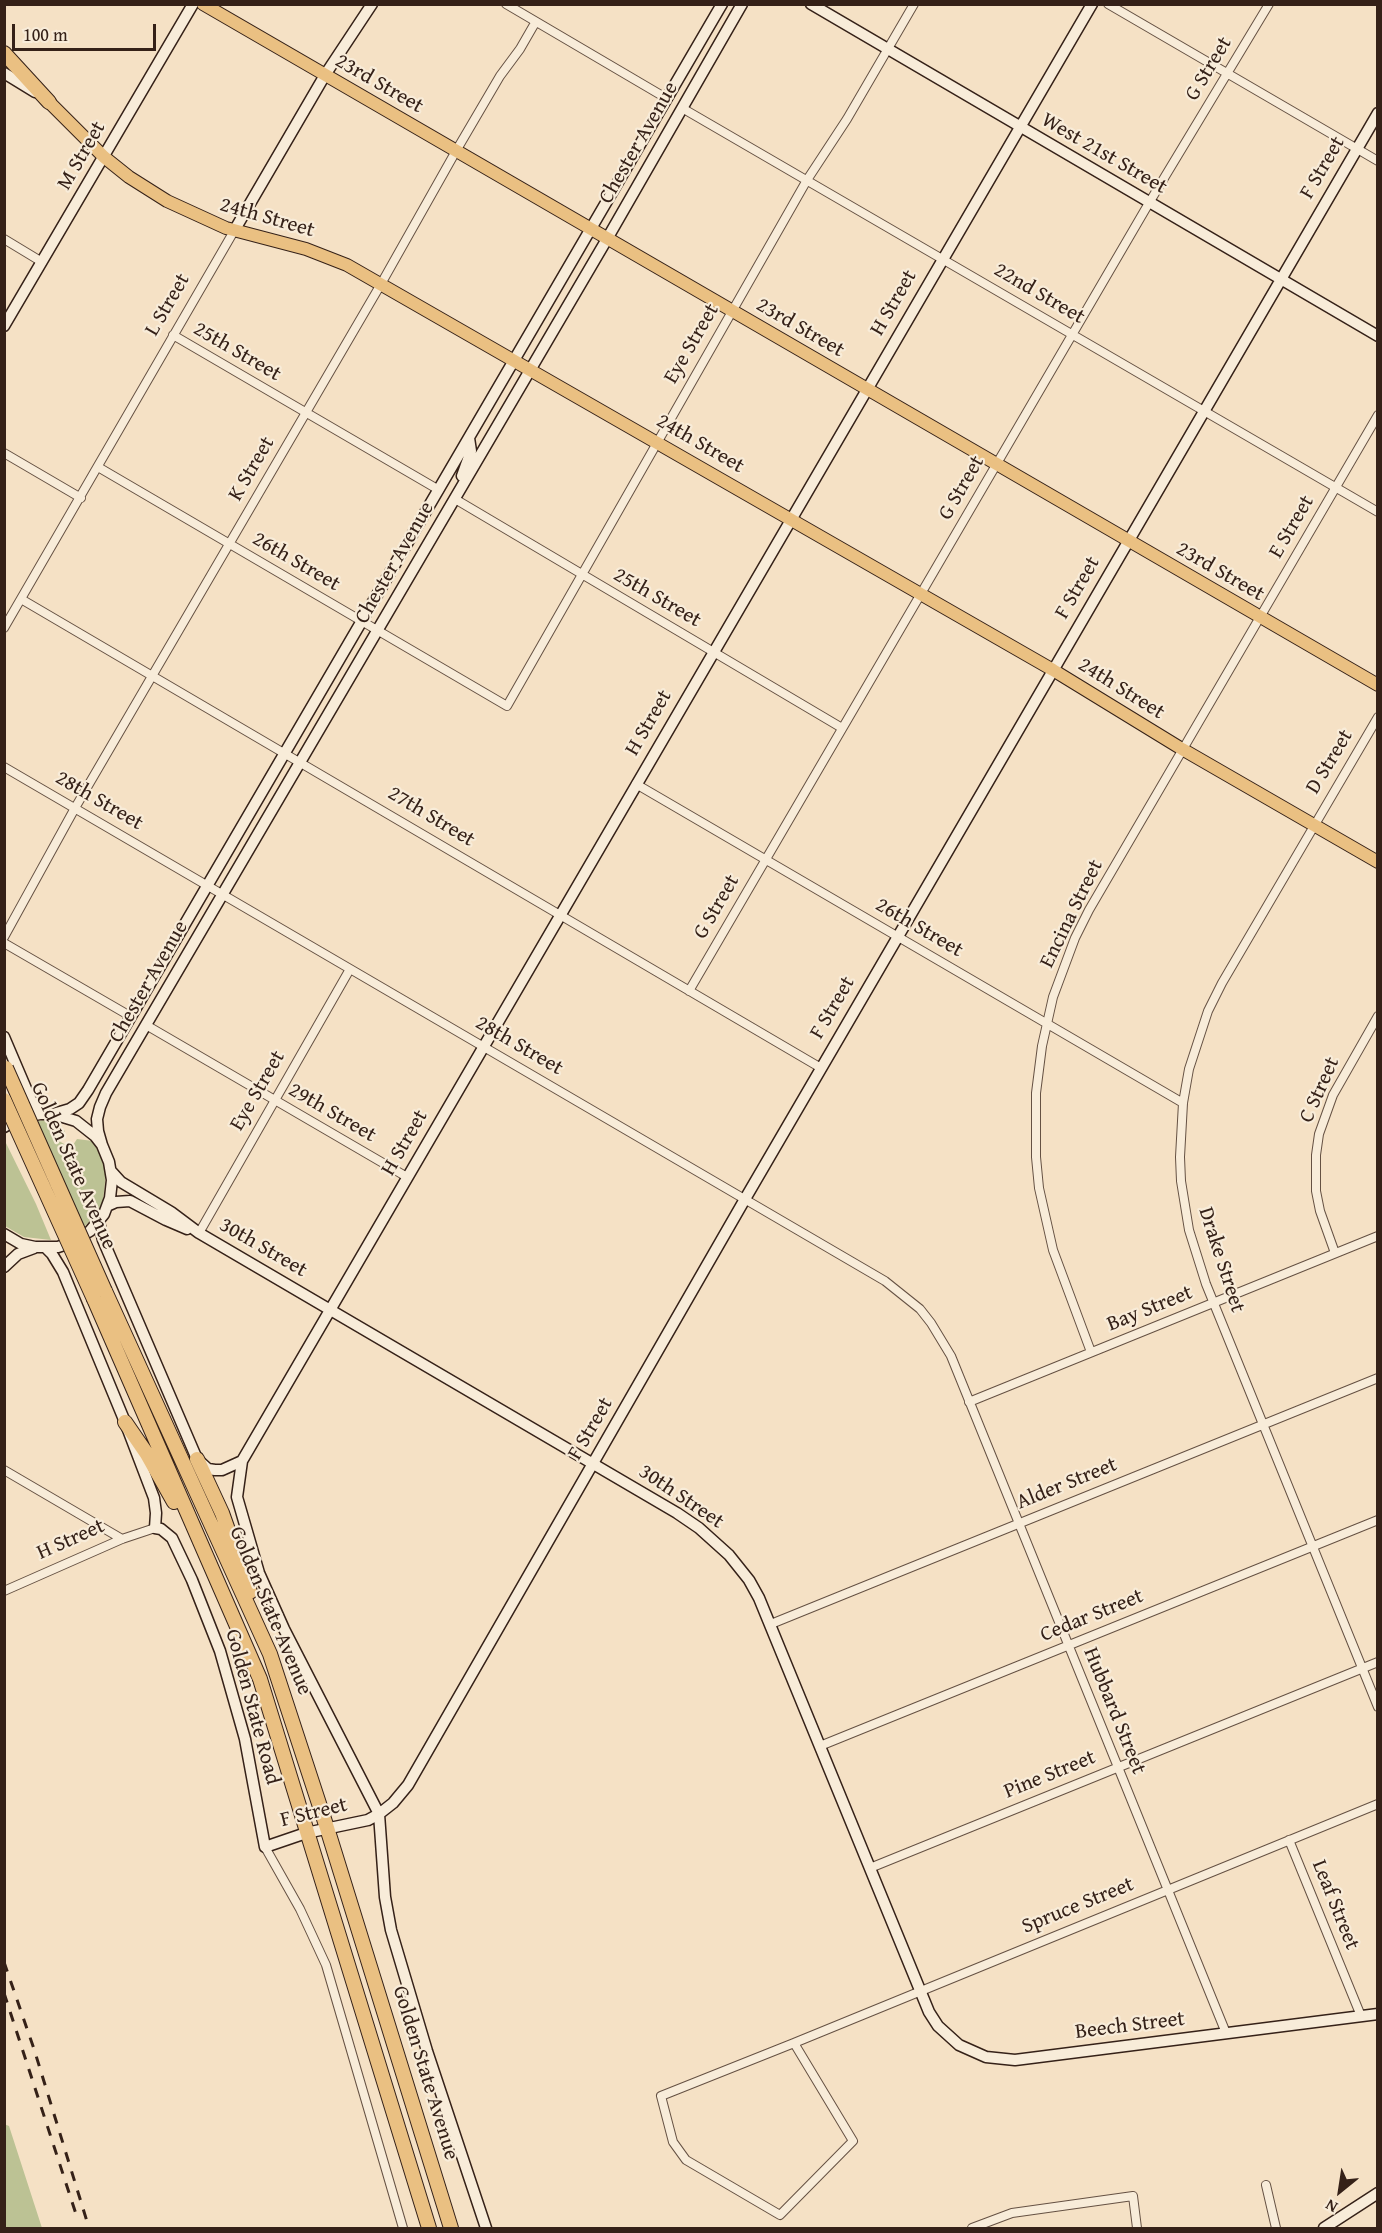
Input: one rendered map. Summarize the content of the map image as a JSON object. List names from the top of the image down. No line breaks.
{"streets":{"highway":["Golden State Avenue"],"main road":["23rd Street","24th Street"],"street":["G Street","Chester Avenue","West 21st Street","M Street","F Street","22nd Street","H Street","L Street","Eye Street","25th Street","K Street","E Street","26th Street","D Street","28th Street","27th Street","Encina Street","C Street","29th Street","30th Street","Drake Street","Bay Street","Alder Street","Cedar Street","Golden State Road","Hubbard Street","Pine Street","Leaf Street","Spruce Street","Beech Street"]},"crossings":[["G Street","23rd Street"],["G Street","West 21st Street"],["G Street","24th Street"],["G Street","22nd Street"],["G Street","25th Street"],["G Street","26th Street"],["G Street","27th Street"],["23rd Street","Chester Avenue"],["23rd Street","F Street"],["23rd Street","H Street"],["23rd Street","L Street"],["23rd Street","Eye Street"],["23rd Street","K Street"],["23rd Street","E Street"],["Chester Avenue","24th Street"],["Chester Avenue","22nd Street"],["Chester Avenue","25th Street"],["Chester Avenue","26th Street"],["Chester Avenue","28th Street"],["Chester Avenue","27th Street"],["Chester Avenue","29th Street"],["West 21st Street","F Street"],["West 21st Street","H Street"],["West 21st Street","Eye Street"],["M Street","24th Street"],["F Street","24th Street"],["F Street","22nd Street"],["F Street","26th Street"],["F Street","28th Street"],["F Street","27th Street"],["F Street","Golden State Avenue"],["F Street","30th Street"],["F Street","Golden State Road"],["24th Street","H Street"],["24th Street","L Street"],["24th Street","Eye Street"],["24th Street","K Street"],["24th Street","E Street"],["24th Street","D Street"],["24th Street","Encina Street"],["24th Street","Drake Street"],["22nd Street","H Street"],["22nd Street","Eye Street"],["22nd Street","E Street"],["H Street","25th Street"],["H Street","26th Street"],["H Street","28th Street"],["H Street","27th Street"],["H Street","29th Street"],["H Street","30th Street"],["H Street","Golden State Road"],["L Street","25th Street"],["L Street","26th Street"],["L Street","27th Street"],["Eye Street","25th Street"],["Eye Street","26th Street"],["Eye Street","28th Street"],["Eye Street","29th Street"],["Eye Street","30th Street"],["25th Street","K Street"],["K Street","26th Street"],["K Street","28th Street"],["K Street","27th Street"],["E Street","Encina Street"],["26th Street","Encina Street"],["26th Street","Drake Street"],["D Street","Drake Street"],["28th Street","Bay Street"],["28th Street","Hubbard Street"],["Encina Street","Bay Street"],["C Street","Bay Street"],["30th Street","Alder Street"],["30th Street","Cedar Street"],["30th Street","Pine Street"],["30th Street","Spruce Street"],["30th Street","Beech Street"],["Drake Street","Bay Street"],["Drake Street","Alder Street"],["Drake Street","Cedar Street"],["Drake Street","Pine Street"],["Bay Street","Hubbard Street"],["Alder Street","Hubbard Street"],["Cedar Street","Hubbard Street"],["Hubbard Street","Pine Street"],["Hubbard Street","Spruce Street"],["Hubbard Street","Beech Street"],["Leaf Street","Spruce Street"],["Leaf Street","Beech Street"],["Spruce Street","Beech Street"]],"scale_bar":"100 m","north":"bottom left"}
